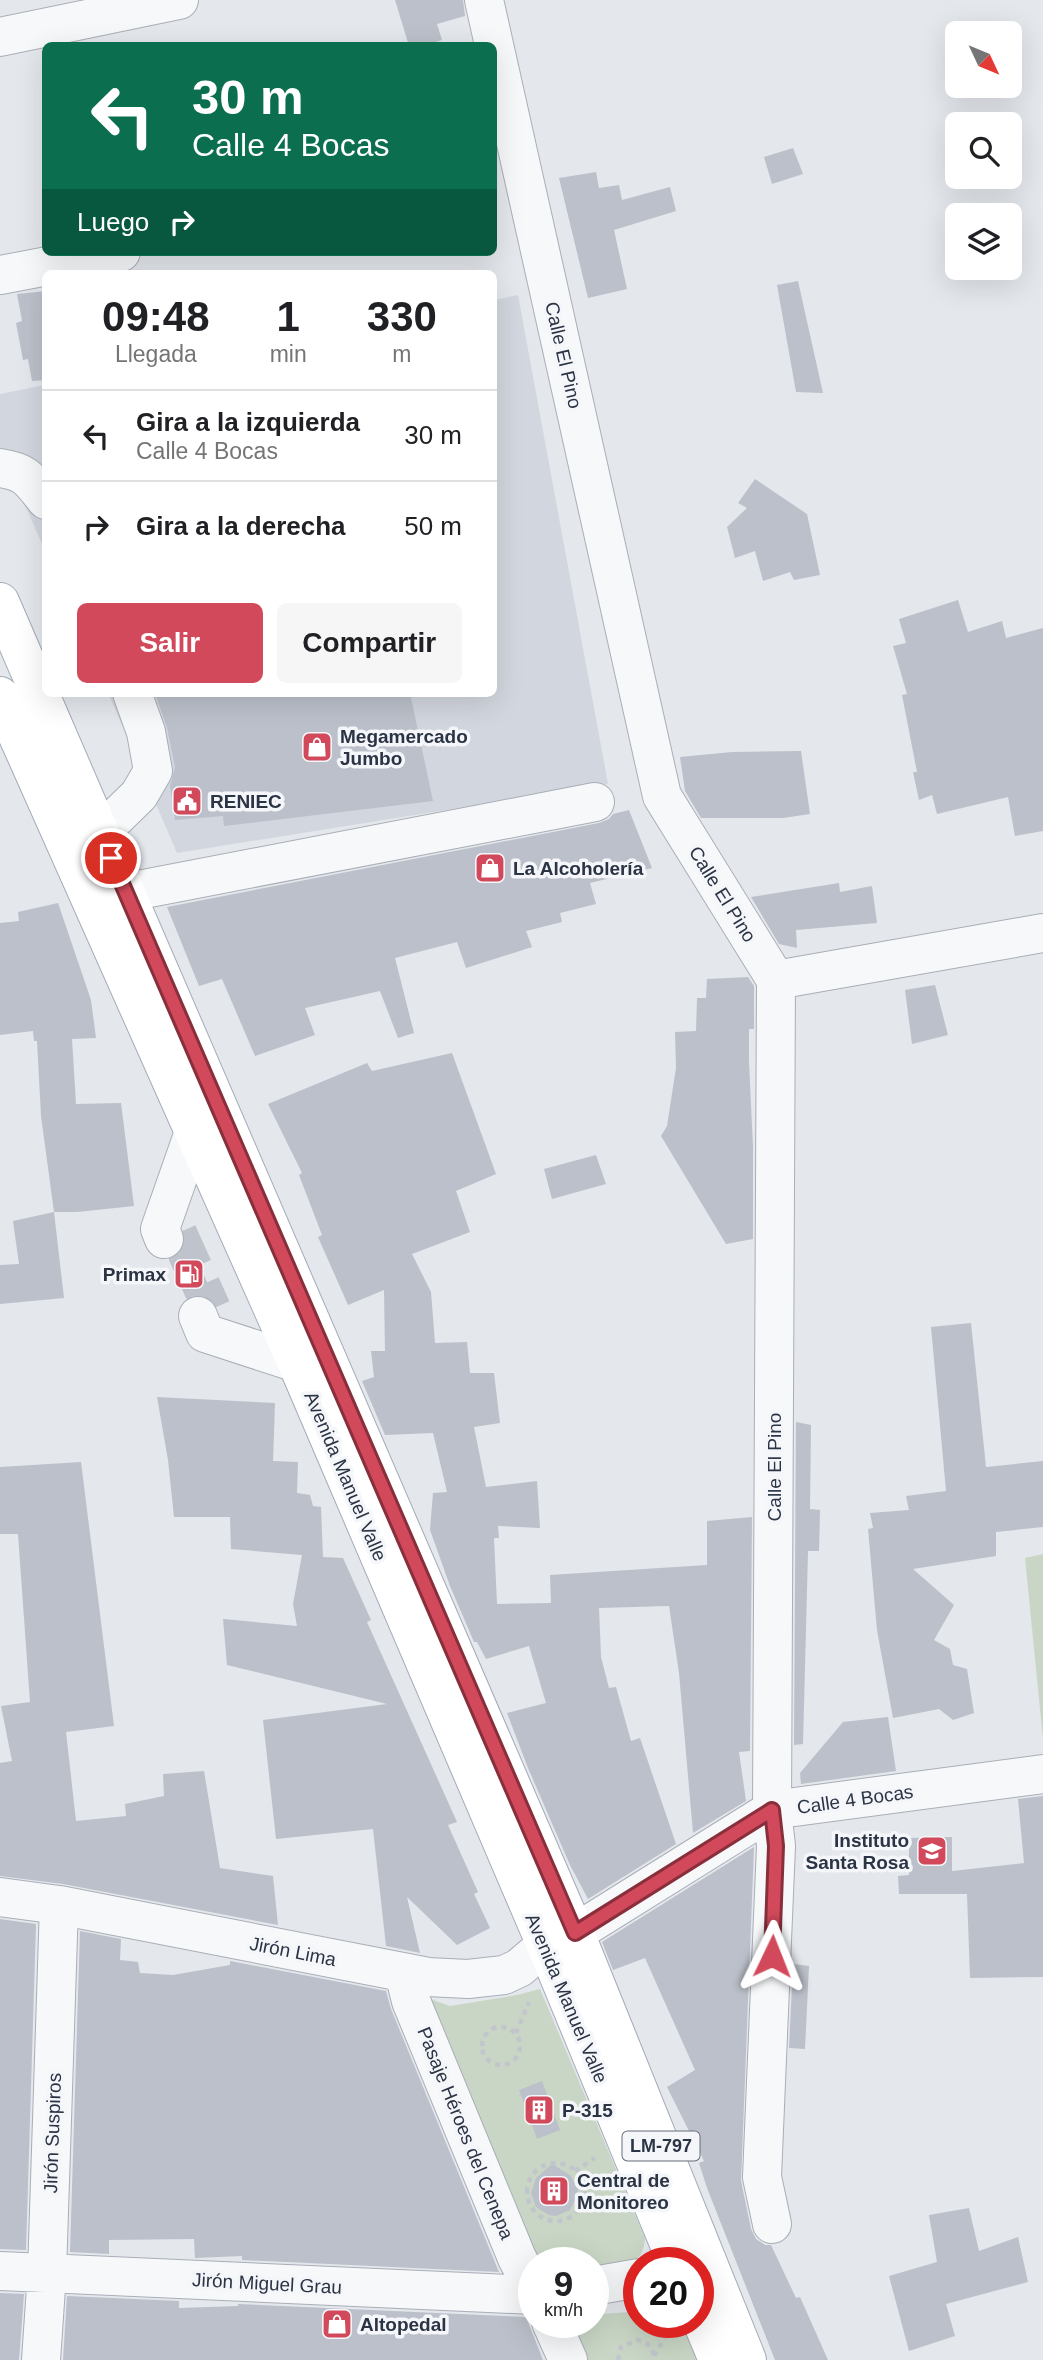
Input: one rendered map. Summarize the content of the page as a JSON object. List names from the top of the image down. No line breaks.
{"streets":{"main road":["Avenida Manuel Valle","LM-797"],"street":["Calle El Pino","Calle 4 Bocas","Jirón Lima","Jirón Suspiros","Pasaje Héroes del Cenepa","Jirón Miguel Grau"]},"crossings":[["Calle El Pino","Calle 4 Bocas"],["Avenida Manuel Valle","Calle 4 Bocas"],["Avenida Manuel Valle","Jirón Lima"],["Calle 4 Bocas","Jirón Lima"],["Jirón Lima","Jirón Suspiros"],["Jirón Lima","Pasaje Héroes del Cenepa"],["Jirón Suspiros","Jirón Miguel Grau"]],"places":{"shop":["Megamercado Jumbo","La Alcoholería","Altopedal"],"public building":["RENIEC"],"fuel station":["Primax"],"school or university":["Instituto Santa Rosa"],"building":["P-315","Central de Monitoreo"]},"north":"bottom right","page":{"turn":["30 m","Calle 4 Bocas"],"then":"Luego","eta":["09:48","Llegada","1","min","330","m"],"list":[{"name":"Gira a la izquierda","note":"Calle 4 Bocas","value":"30 m"},{"name":"Gira a la derecha","value":"50 m"}],"buttons":["Salir","Compartir"],"speed":"9 km/h","limit":"20"}}
